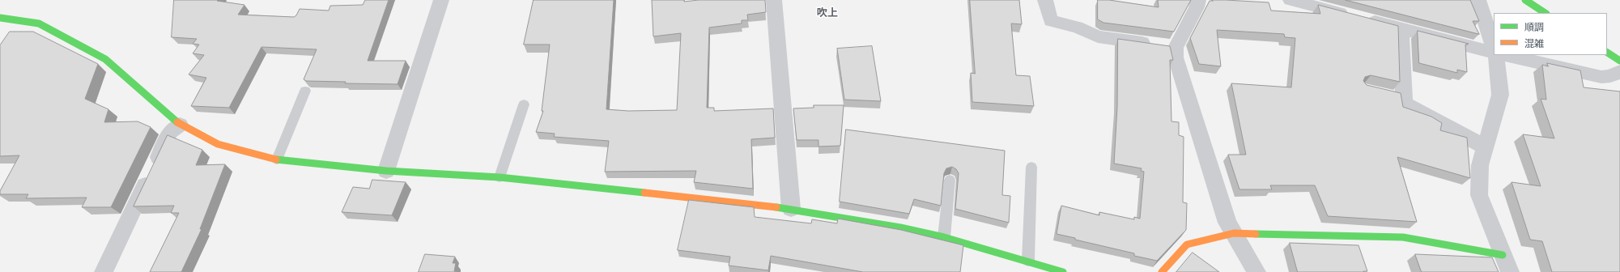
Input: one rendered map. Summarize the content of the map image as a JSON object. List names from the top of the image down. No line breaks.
{"districts":["吹上"],"legend":["順調","混雑"]}
